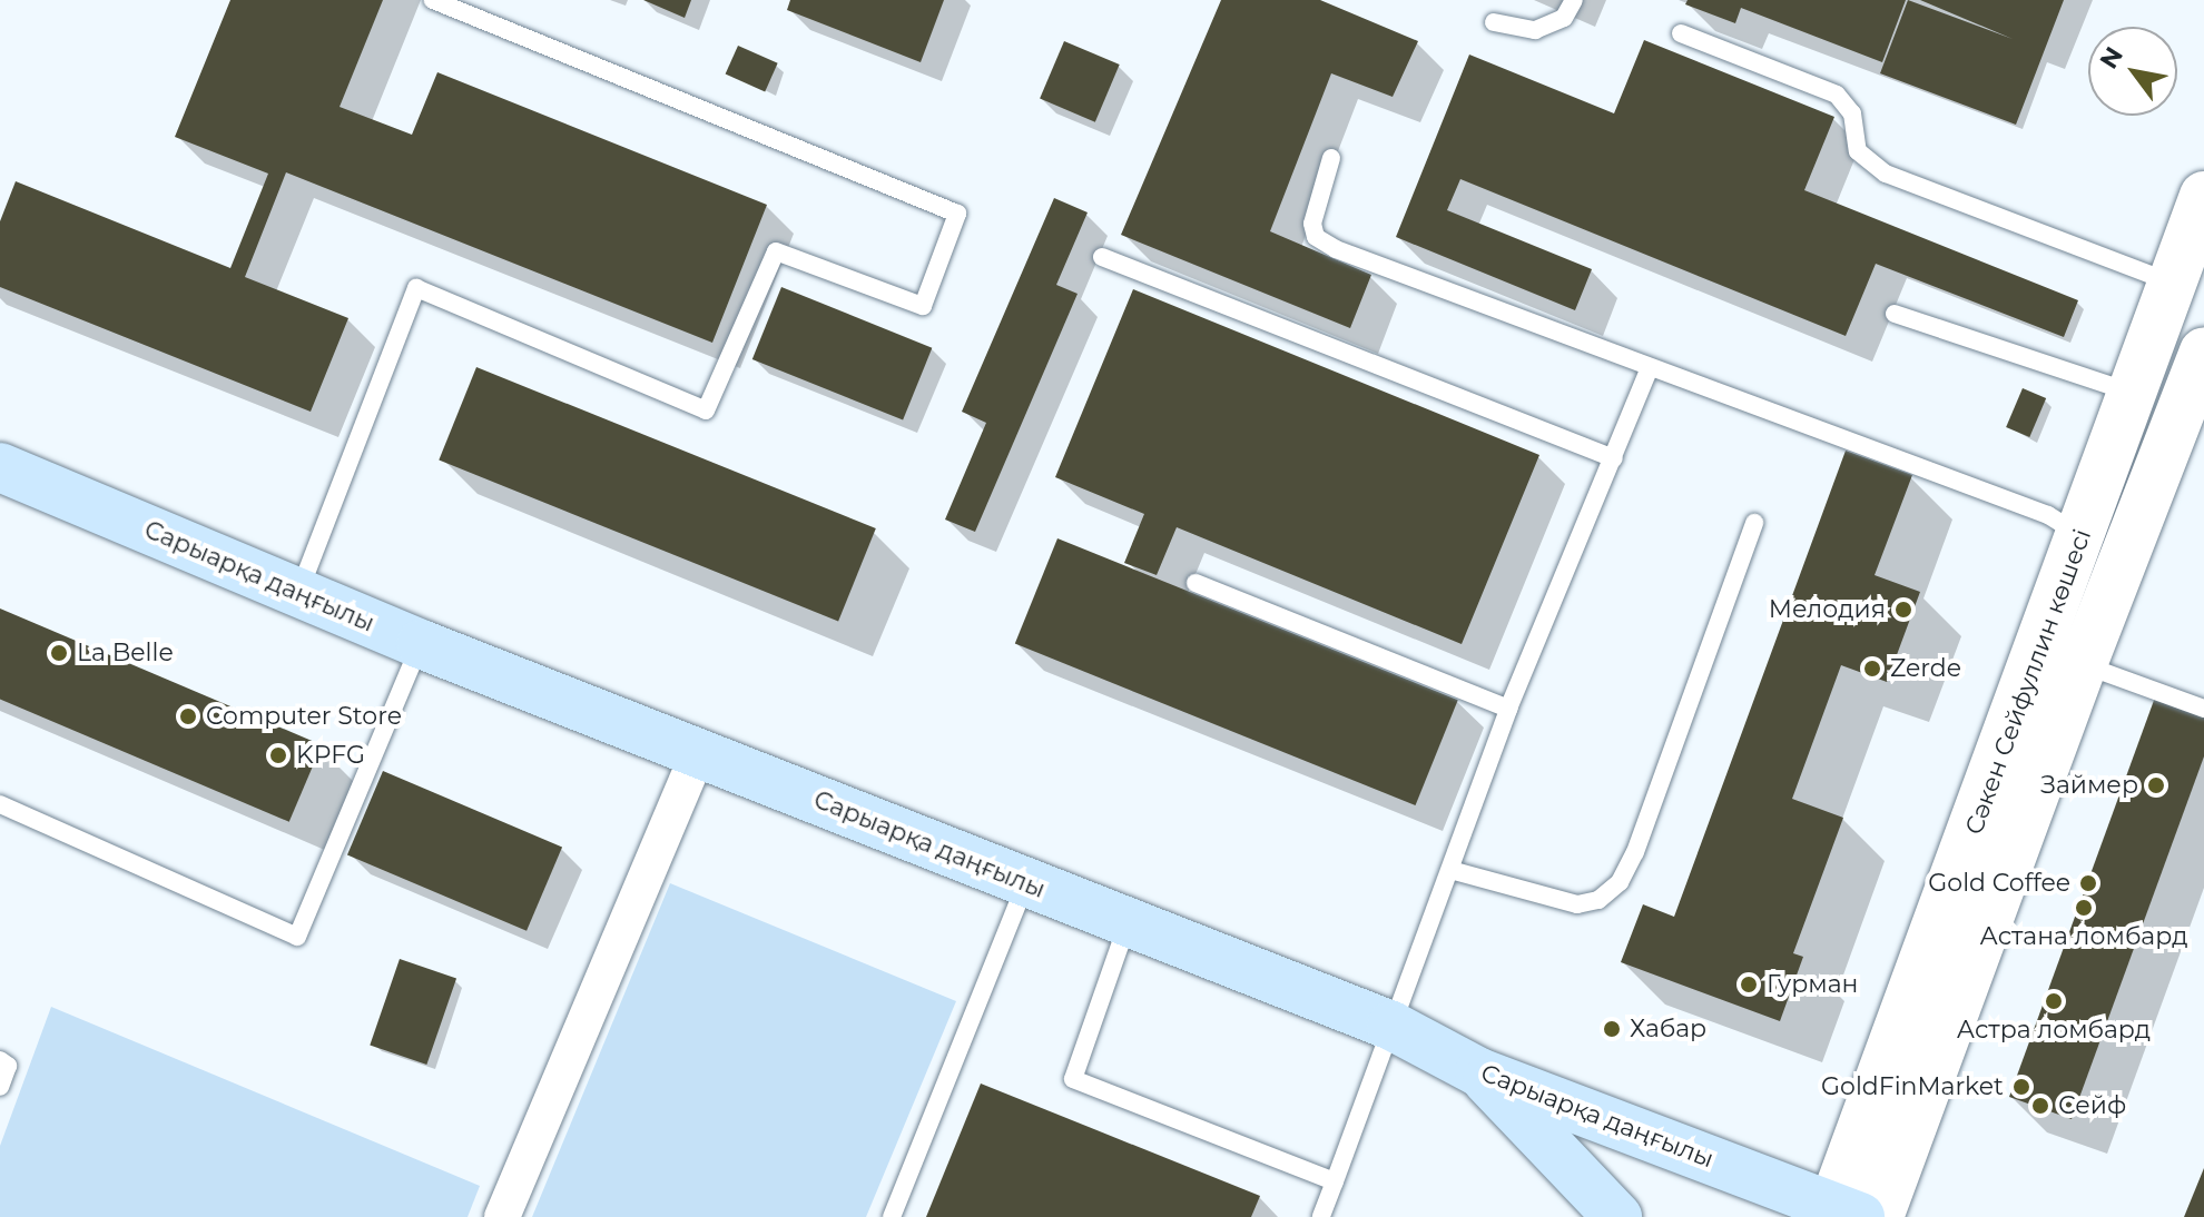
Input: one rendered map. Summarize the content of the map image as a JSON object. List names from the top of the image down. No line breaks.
{"streets":{"main road":["Сарыарқа даңғылы","Сәкен Сейфуллин көшесі"]},"crossings":[["Сарыарқа даңғылы","Сәкен Сейфуллин көшесі"]],"places":["Мелодия","La Belle","Zerde","Computer Store","KPFG","Займер","Gold Coffee","Астана ломбард","Гурман","Астра ломбард","Хабар","GoldFinMarket","Сейф"],"north":"top left"}
